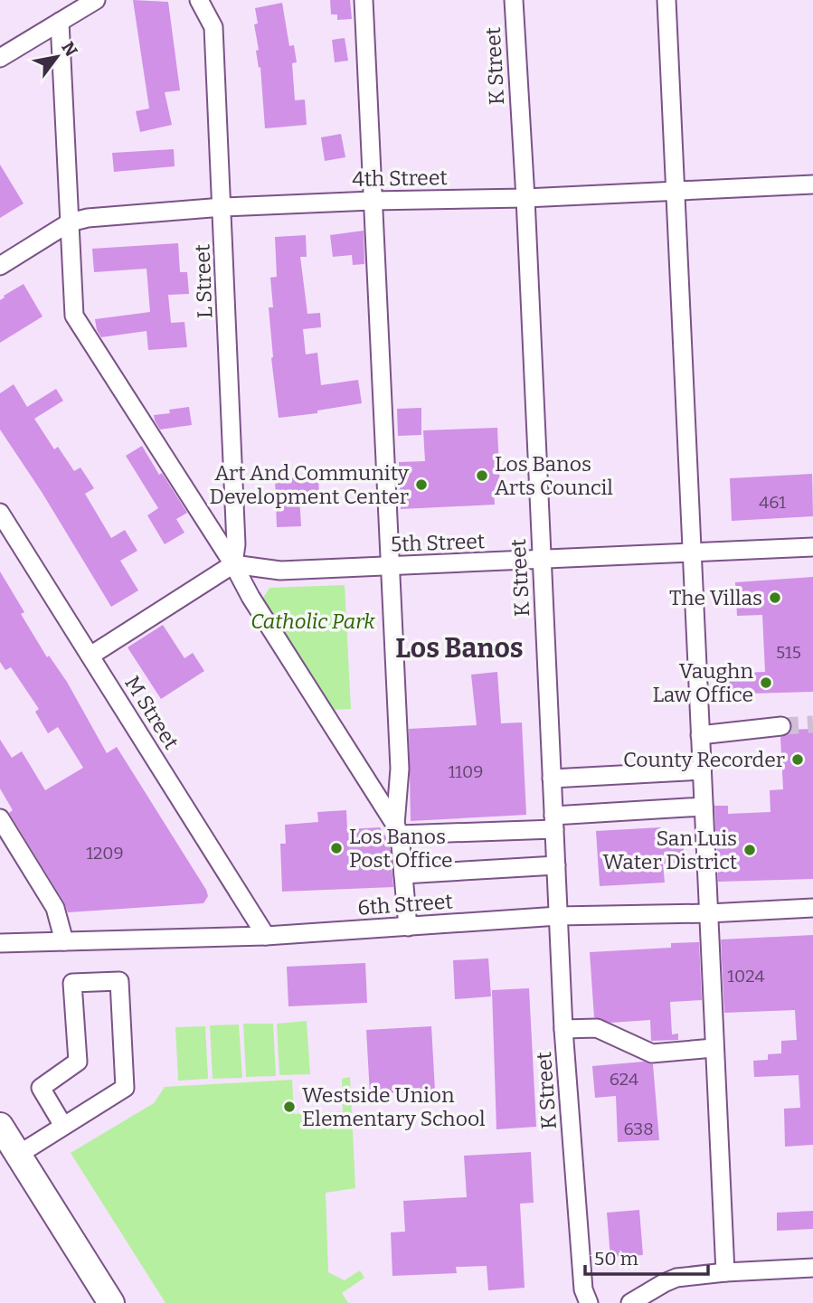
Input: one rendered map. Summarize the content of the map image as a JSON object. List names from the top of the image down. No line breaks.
{"streets":{"street":["K Street","4th Street","L Street","5th Street","M Street","6th Street"]},"crossings":[["K Street","4th Street"],["K Street","5th Street"],["K Street","6th Street"],["4th Street","L Street"],["L Street","5th Street"],["M Street","6th Street"]],"districts":["Los Banos"],"parks":["Catholic Park"],"places":["Los Banos Arts Council","Art And Community Development Center","The Villas","Vaughn Law Office","County Recorder","Los Banos Post Office","San Luis Water District","Westside Union Elementary School"],"house_numbers":["461","515","1109","1209","1024","624","638"],"scale_bar":"50 m","north":"top right"}
